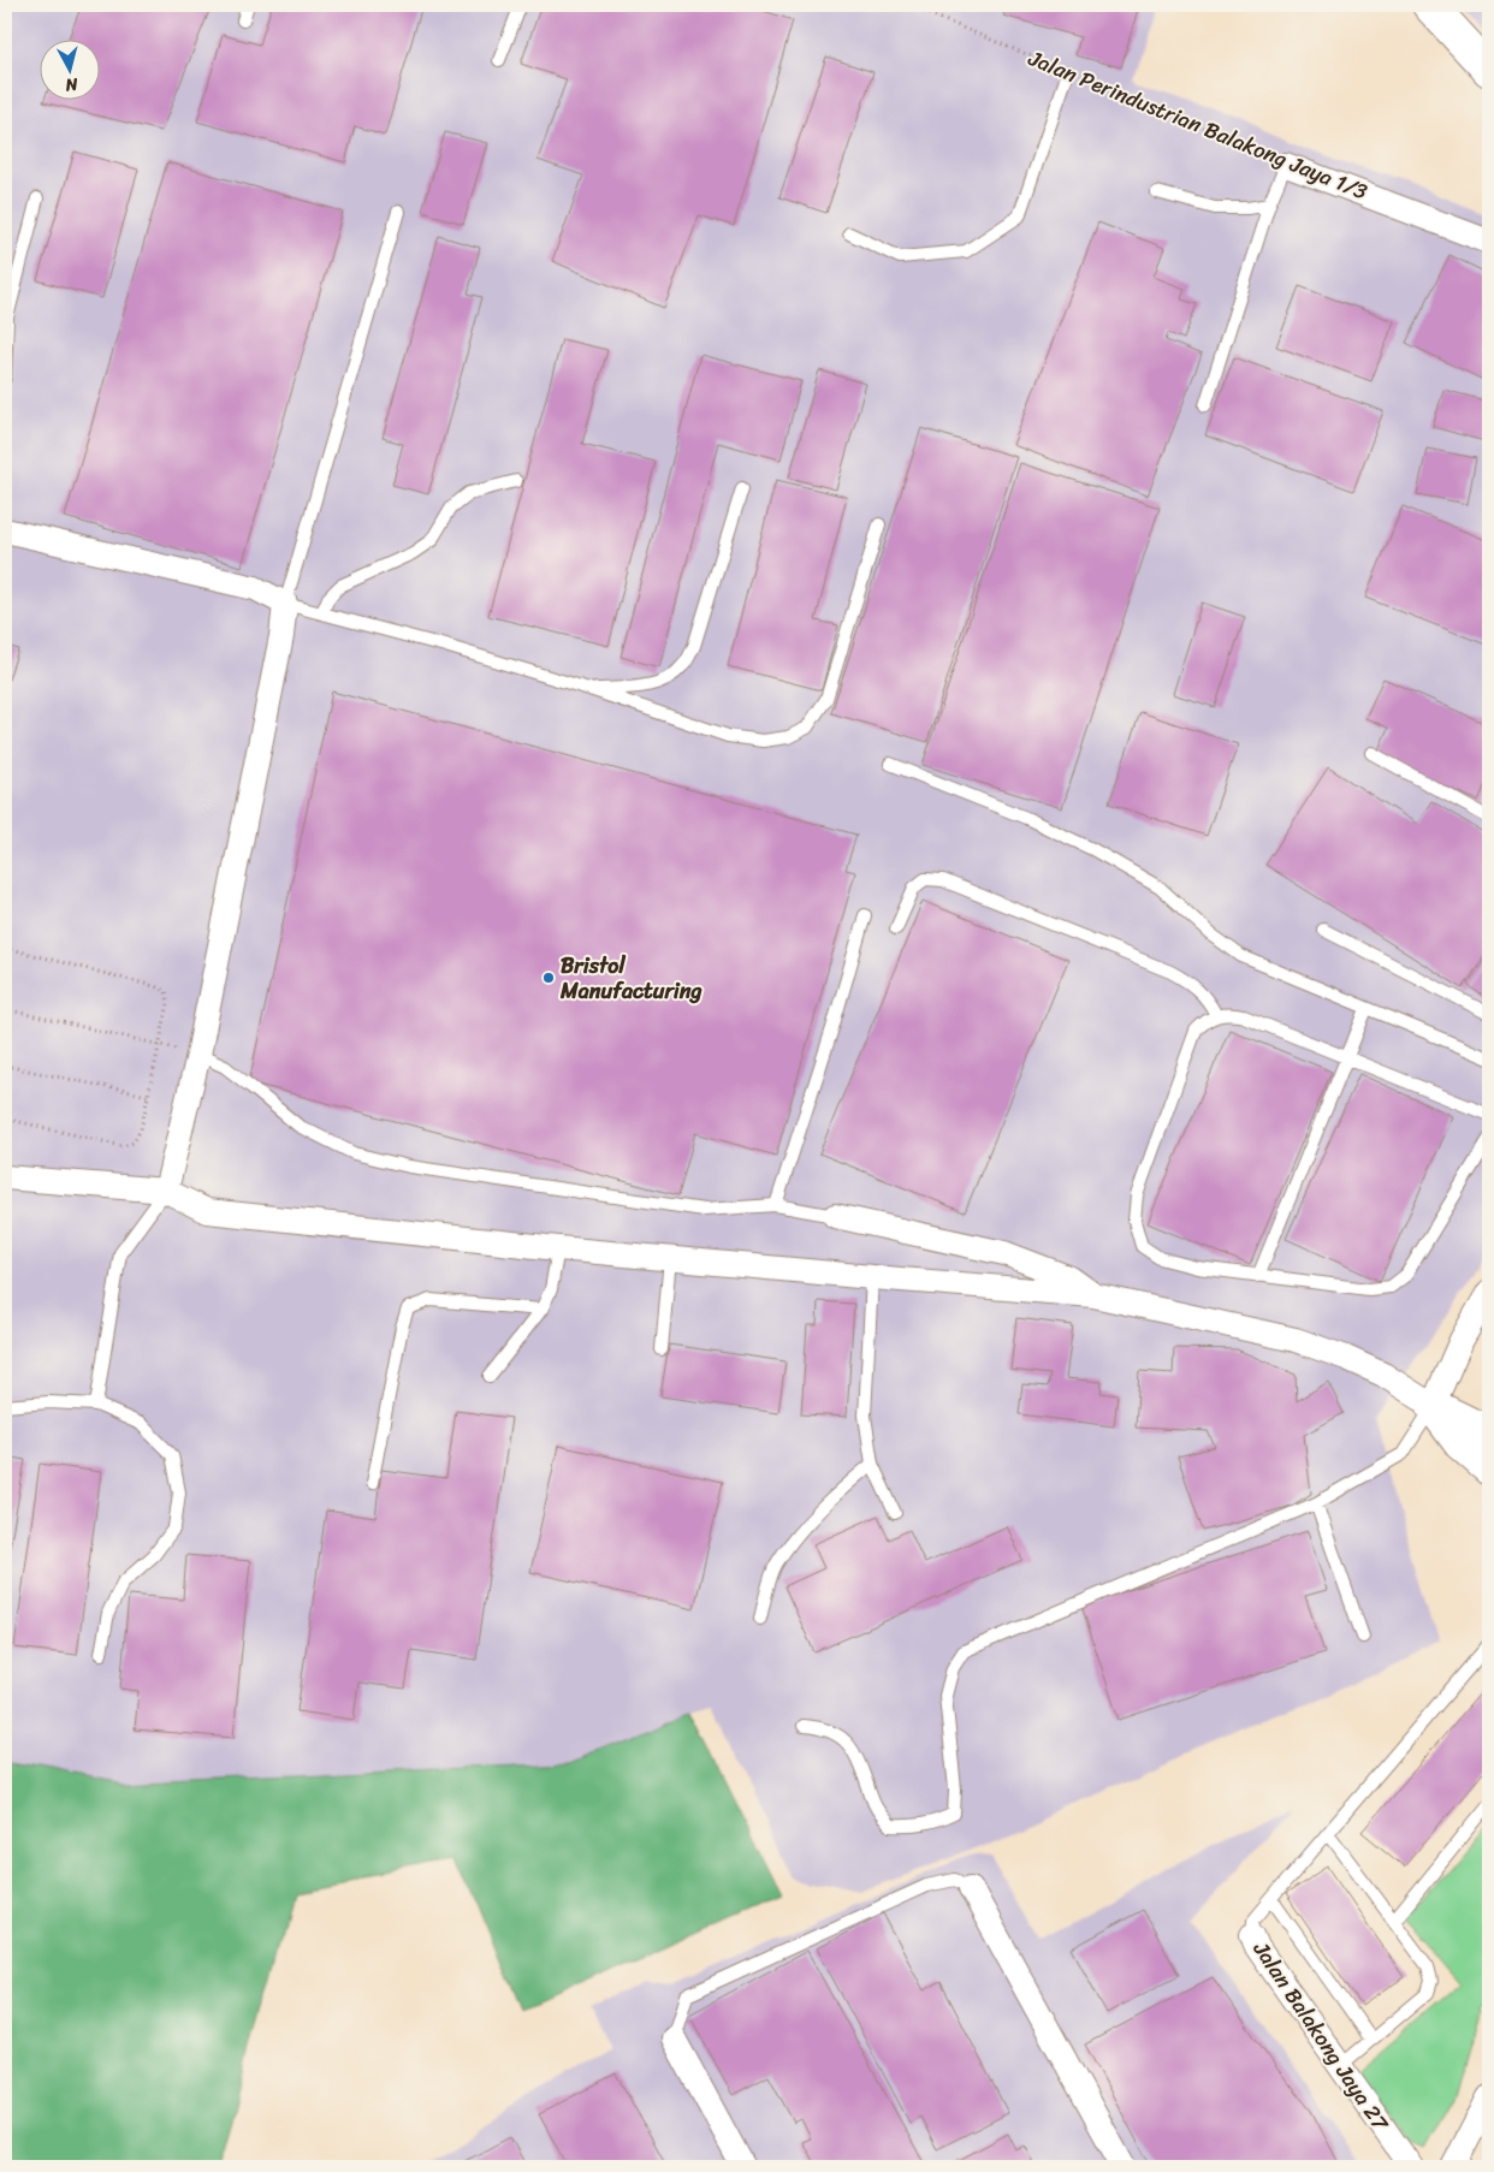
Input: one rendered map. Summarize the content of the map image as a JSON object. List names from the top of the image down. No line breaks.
{"streets":{"street":["Jalan Perindustrian Balakong Jaya 1/3","Jalan Balakong Jaya 27"]},"places":["Bristol Manufacturing"],"north":"bottom"}
